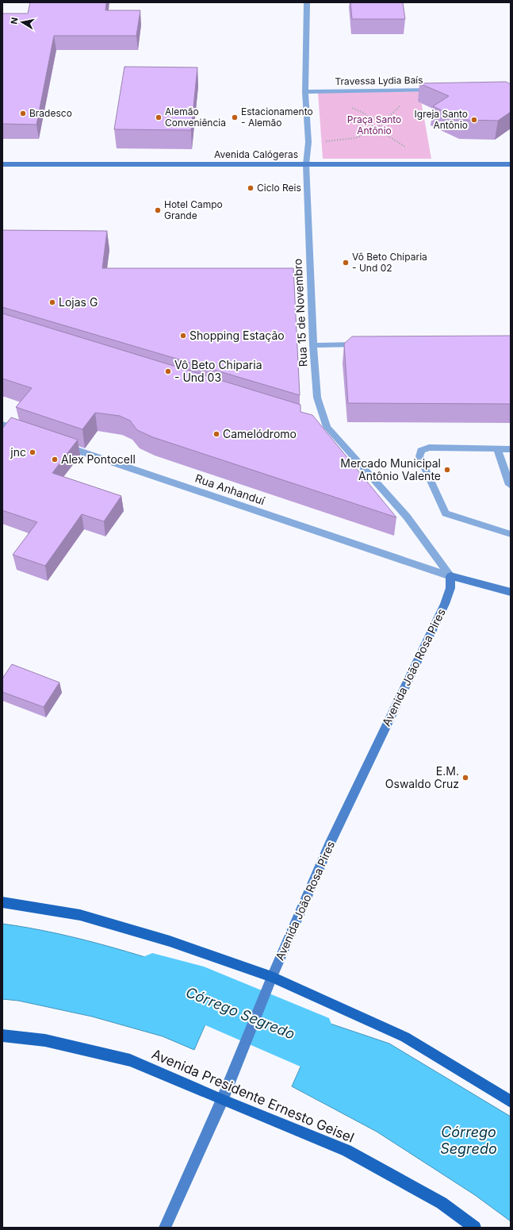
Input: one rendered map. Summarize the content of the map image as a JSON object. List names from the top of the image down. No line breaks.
{"streets":{"main road":["Avenida Presidente Ernesto Geisel"],"street":["Travessa Lydia Baís","Avenida Calógeras","Rua 15 de Novembro","Rua Anhanduí","Avenida João Rosa Pires"]},"crossings":[["Travessa Lydia Baís","Rua 15 de Novembro"],["Avenida Calógeras","Rua 15 de Novembro"],["Rua 15 de Novembro","Rua Anhanduí"],["Rua 15 de Novembro","Avenida João Rosa Pires"],["Rua Anhanduí","Avenida João Rosa Pires"],["Avenida João Rosa Pires","Avenida Presidente Ernesto Geisel"]],"water":["Córrego Segredo"],"parks":["Praça Santo Antônio"],"places":["Bradesco","Alemão Conveniência","Estacionamento - Alemão","Igreja Santo Antônio","Ciclo Reis","Hotel Campo Grande","Vô Beto Chiparia - Und 02","Lojas G","Shopping Estação","Vô Beto Chiparia - Und 03","Camelódromo","jnc","Alex Pontocell","Mercado Municipal Antônio Valente","E.M. Oswaldo Cruz"],"north":"left"}
